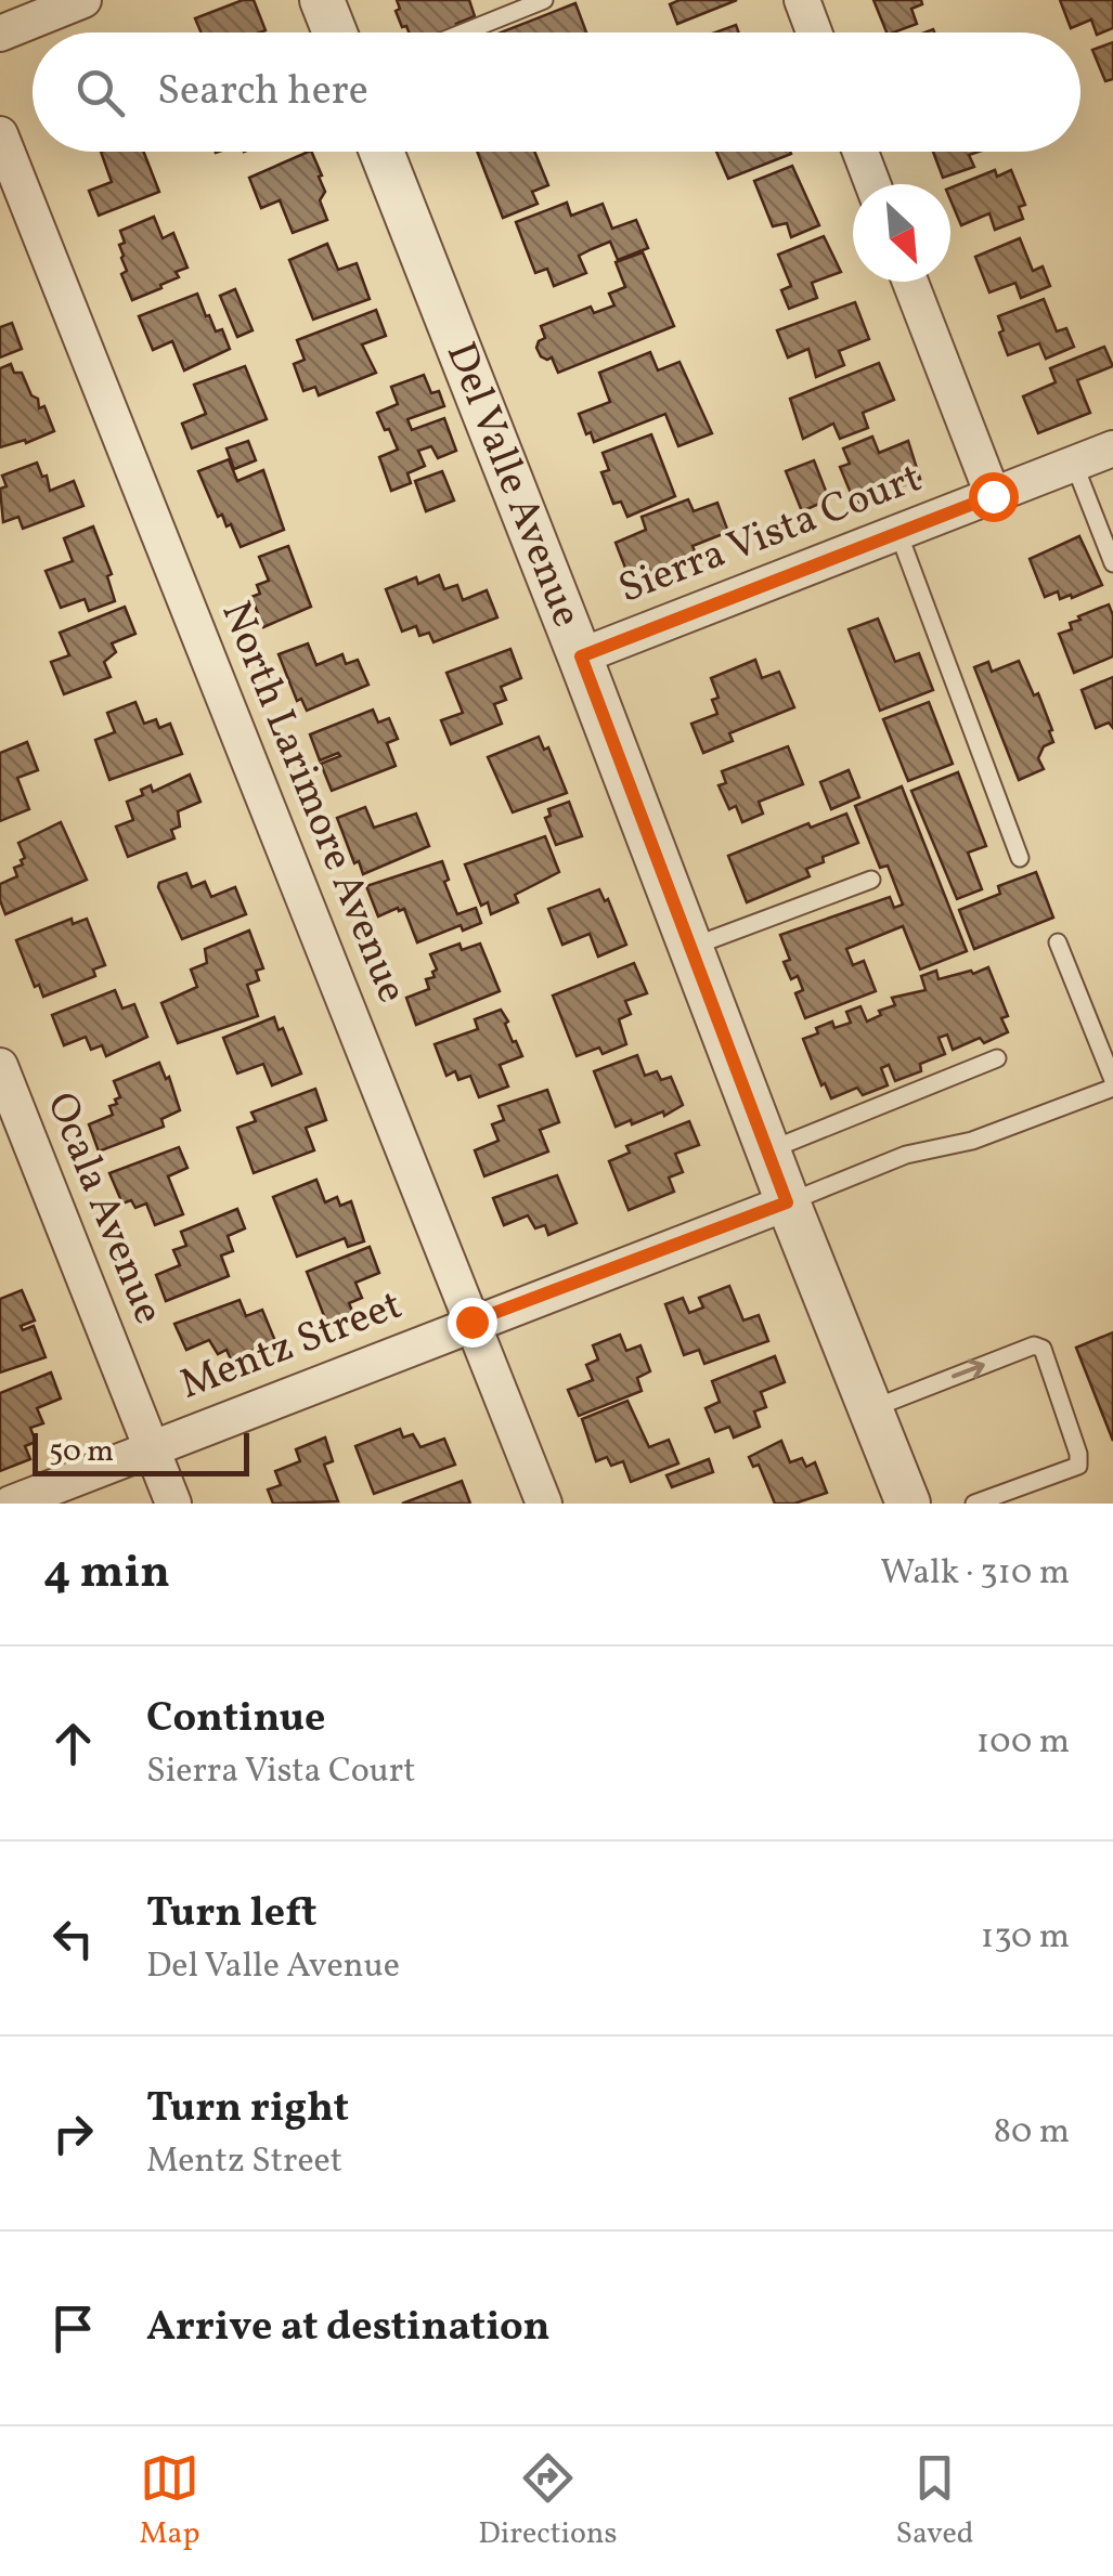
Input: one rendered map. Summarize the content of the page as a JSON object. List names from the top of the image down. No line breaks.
{"streets":{"street":["Del Valle Avenue","Sierra Vista Court","North Larimore Avenue","Ocala Avenue","Mentz Street"]},"crossings":[["Del Valle Avenue","Sierra Vista Court"],["Del Valle Avenue","Mentz Street"],["North Larimore Avenue","Mentz Street"],["Ocala Avenue","Mentz Street"]],"scale_bar":"50 m","north":"bottom right","page":{"search":"Search here","scale":"50 m","heading":["4 min","Walk · 310 m"],"list":[["Continue","Sierra Vista Court","100 m"],["Turn left","Del Valle Avenue","130 m"],["Turn right","Mentz Street","80 m"],"Arrive at destination"],"nav":["Map","Directions","Saved"]}}
